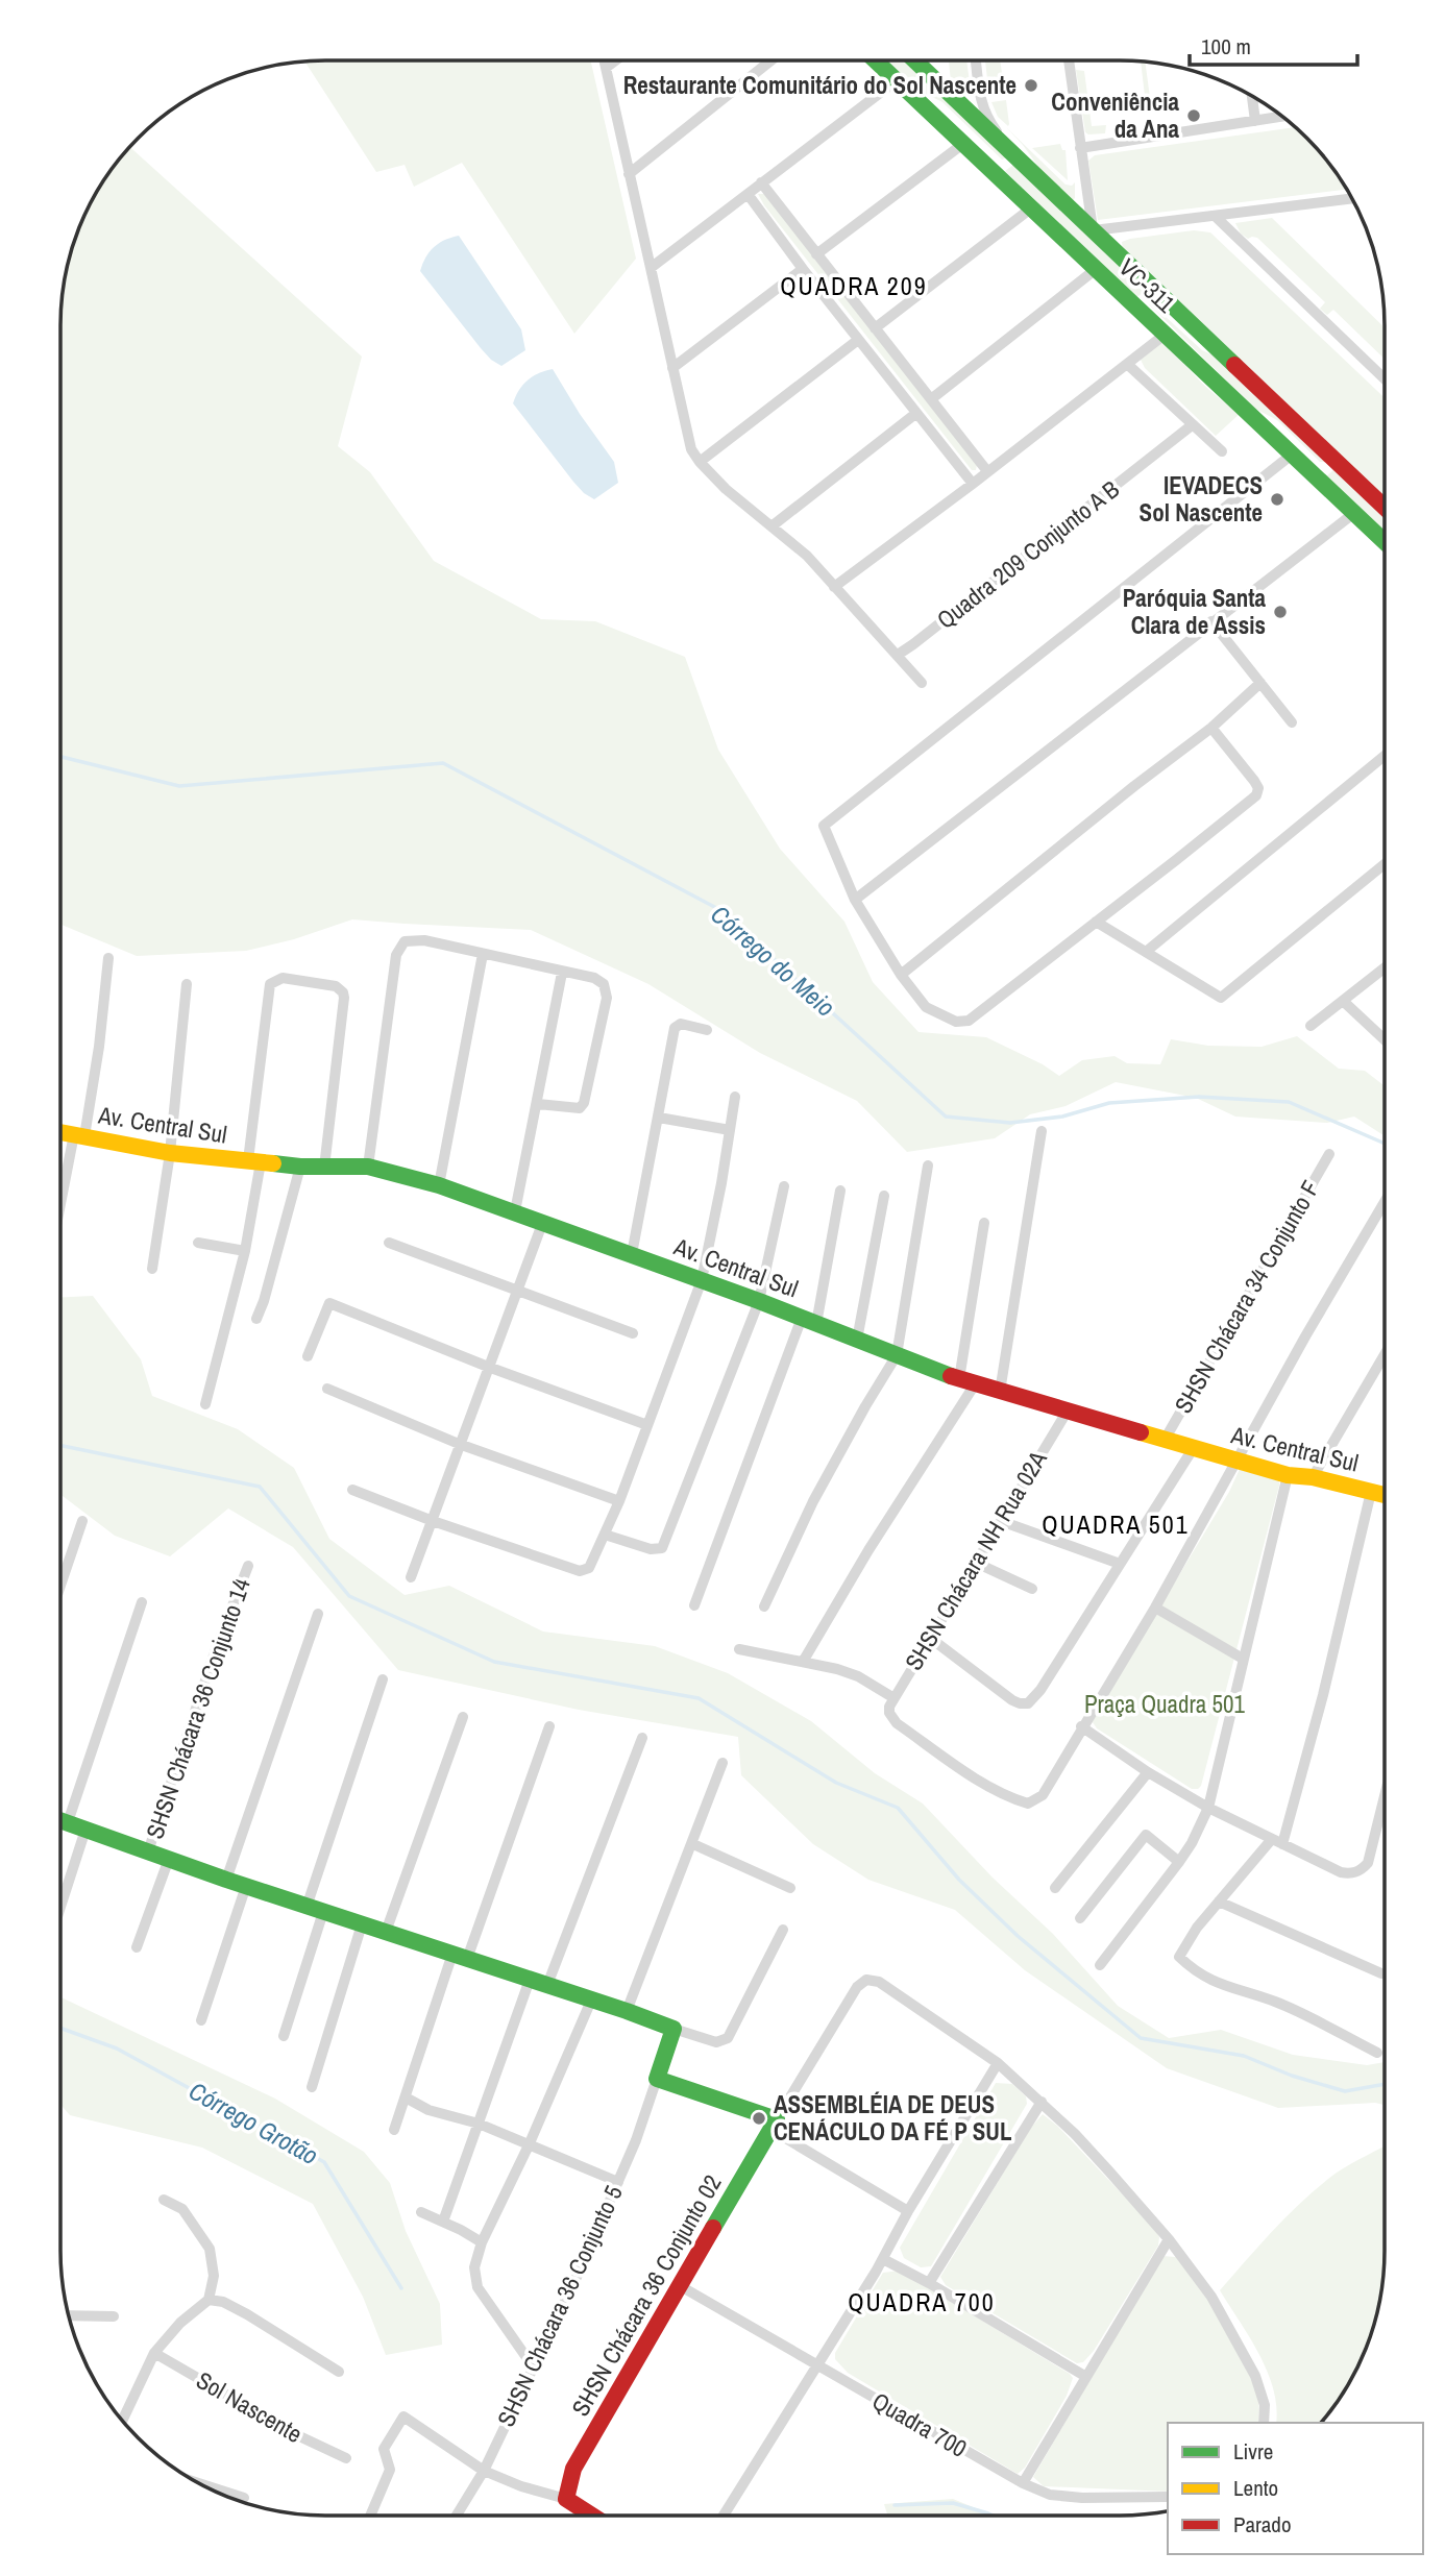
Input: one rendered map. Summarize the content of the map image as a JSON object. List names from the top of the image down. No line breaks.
{"streets":{"street":["VC-311","Quadra 209 Conjunto A B","Av. Central Sul","SHSN Chácara 34 Conjunto F","SHSN Chácara NH Rua 02A","SHSN Chácara 36 Conjunto 14","SHSN Chácara 36 Conjunto 02","SHSN Chácara 36 Conjunto 5","Sol Nascente","Quadra 700"]},"crossings":[["Av. Central Sul","SHSN Chácara 34 Conjunto F"],["Av. Central Sul","SHSN Chácara NH Rua 02A"],["SHSN Chácara 36 Conjunto 02","Quadra 700"]],"districts":["QUADRA 209","QUADRA 501","QUADRA 700"],"water":["Córrego do Meio","Córrego Grotão"],"parks":["Praça Quadra 501"],"places":["Restaurante Comunitário do Sol Nascente","Conveniência da Ana","IEVADECS Sol Nascente","Paróquia Santa Clara de Assis","ASSEMBLÉIA DE DEUS CENÁCULO DA FÉ P SUL"],"legend":["Livre","Lento","Parado"],"scale_bar":"100 m"}
